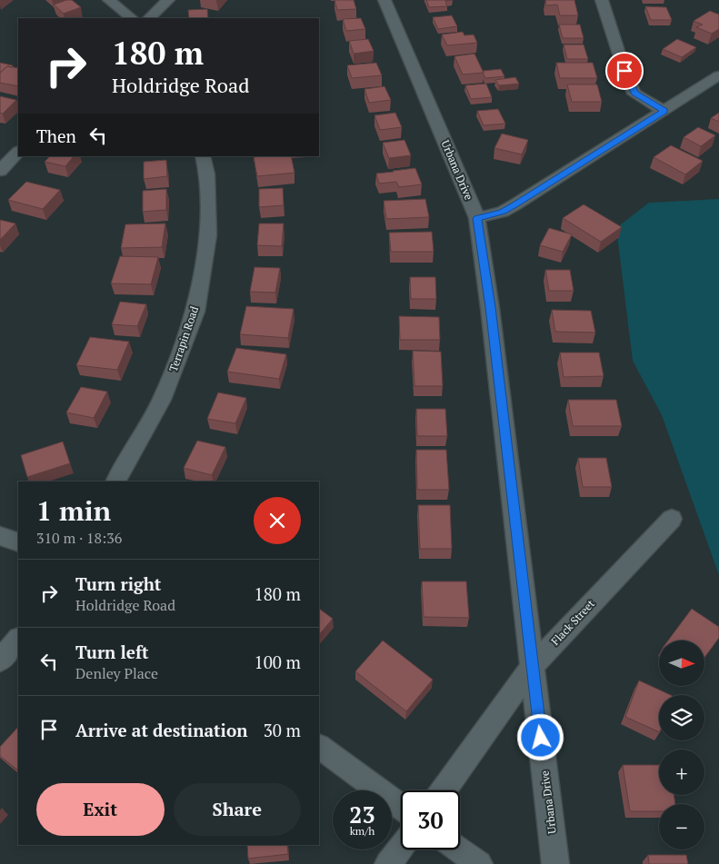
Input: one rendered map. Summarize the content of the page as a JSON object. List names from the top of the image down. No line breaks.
{"streets":{"street":["Urbana Drive","Terrapin Road","Flack Street"]},"crossings":[["Urbana Drive","Flack Street"]],"north":"right","page":{"turn":["180 m","Holdridge Road"],"then":"Then","heading":["1 min","310 m · 18:36"],"list":[{"name":"Turn right","note":"Holdridge Road","value":"180 m"},{"name":"Turn left","note":"Denley Place","value":"100 m"},{"name":"Arrive at destination","value":"30 m"}],"map_buttons":["+","−"],"buttons":["Exit","Share"],"speed":"23 km/h","limit":"30"}}
